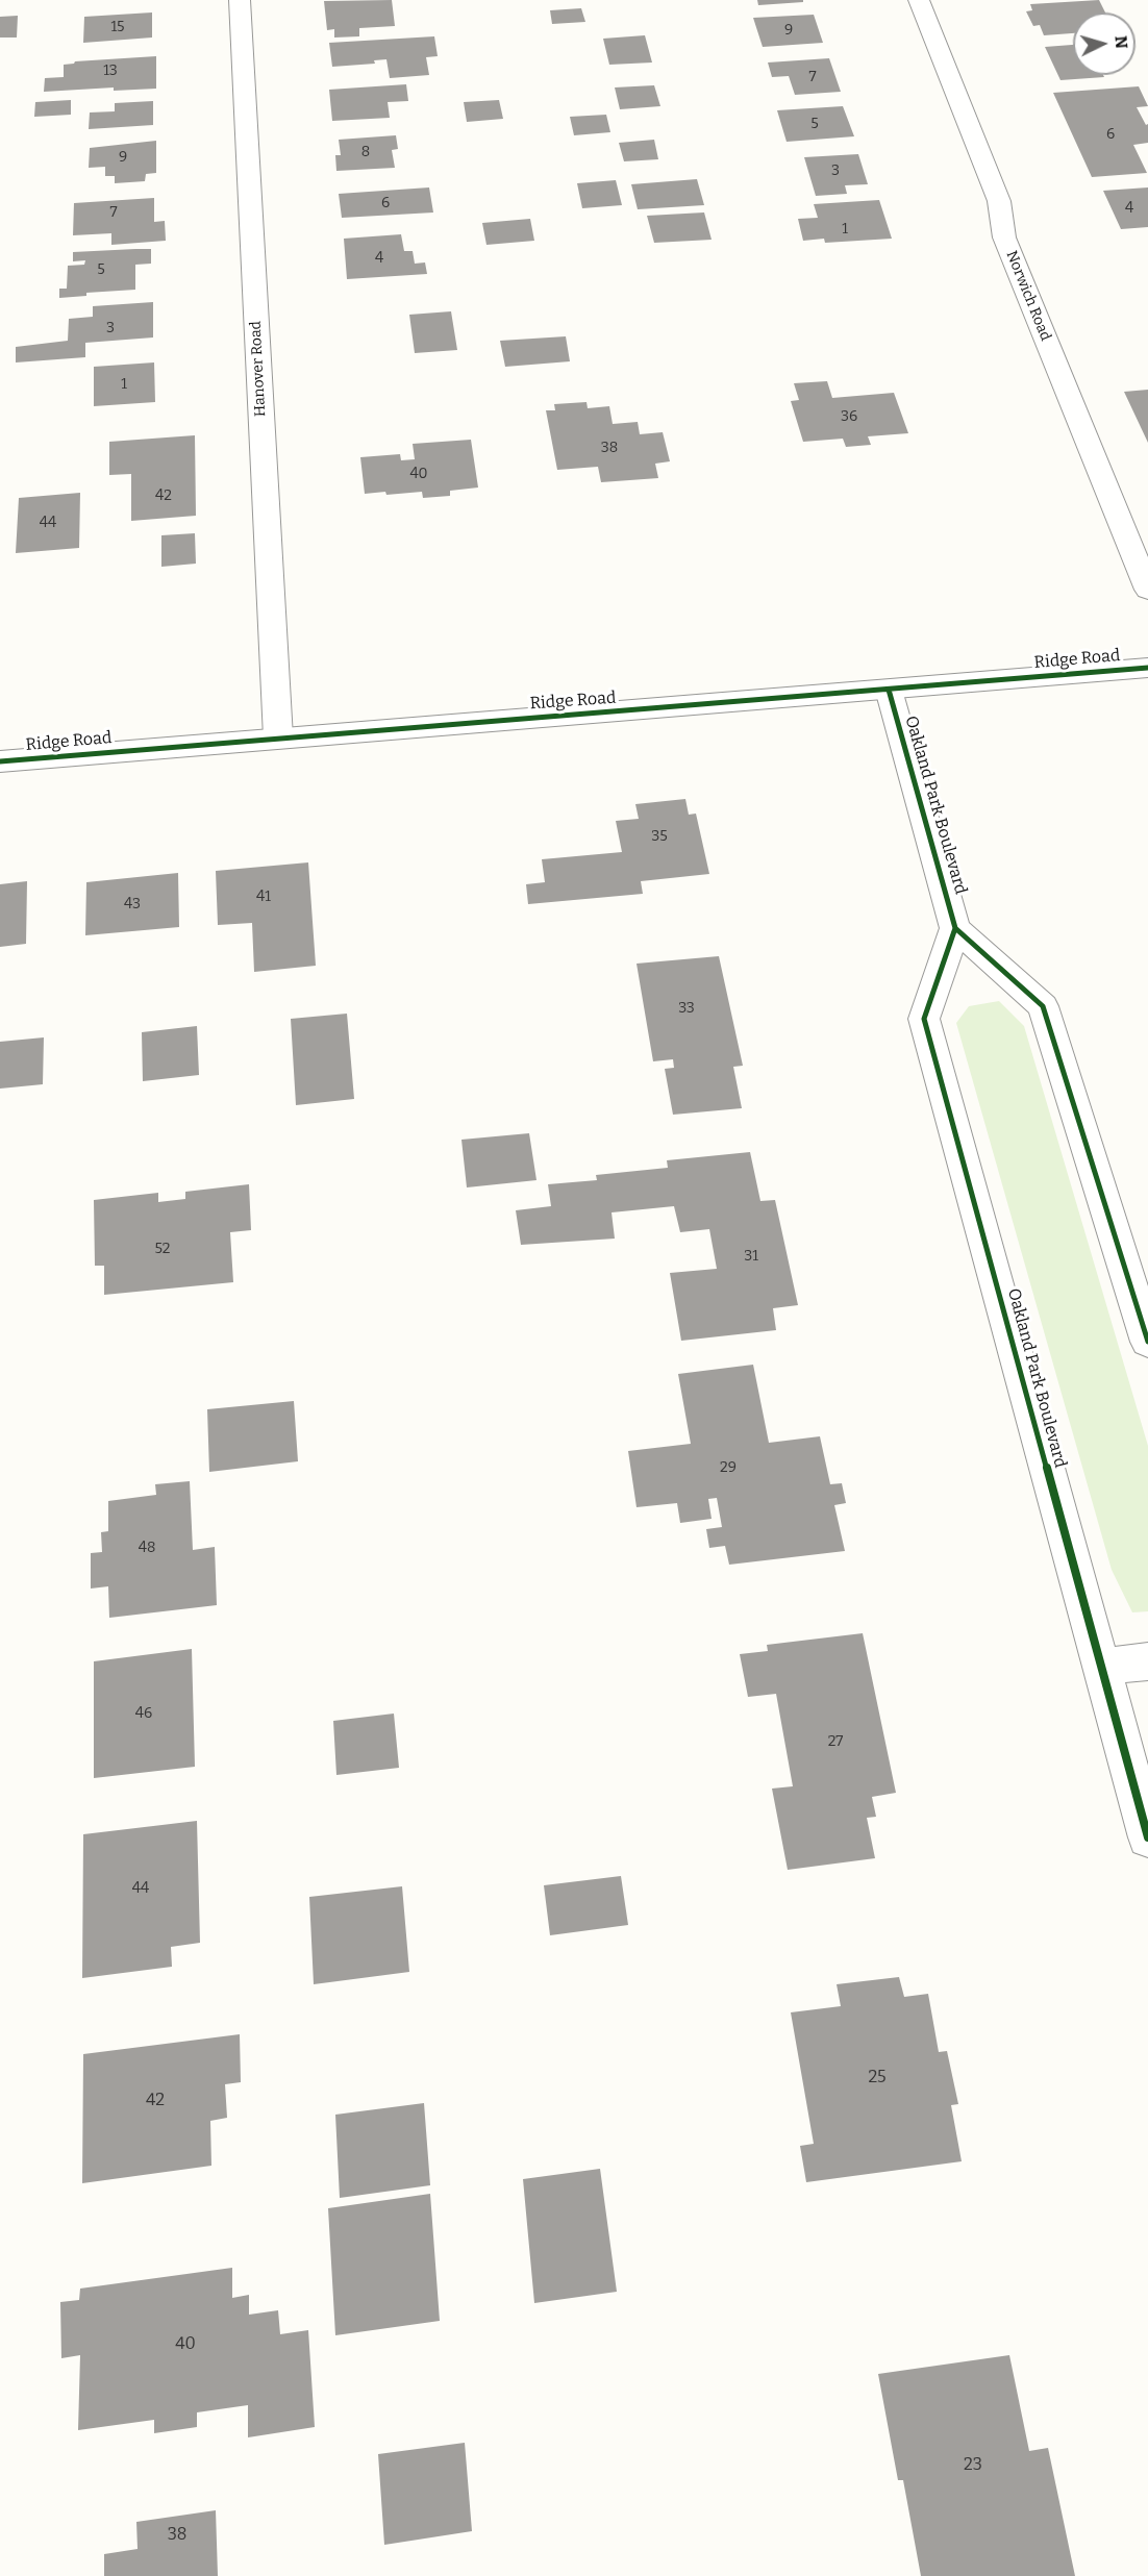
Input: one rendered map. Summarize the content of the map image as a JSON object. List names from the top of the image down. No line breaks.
{"streets":{"street":["Norwich Road","Hanover Road","Ridge Road","Oakland Park Boulevard"]},"crossings":[["Hanover Road","Ridge Road"],["Ridge Road","Oakland Park Boulevard"]],"house_numbers":["15","9","13","7","5","6","8","9","3","6","4","7","1","4","5","3","1","36","38","40","42","44","35","41","43","33","52","31","29","48","46","27","44","25","42","40","23","38"],"north":"right"}
